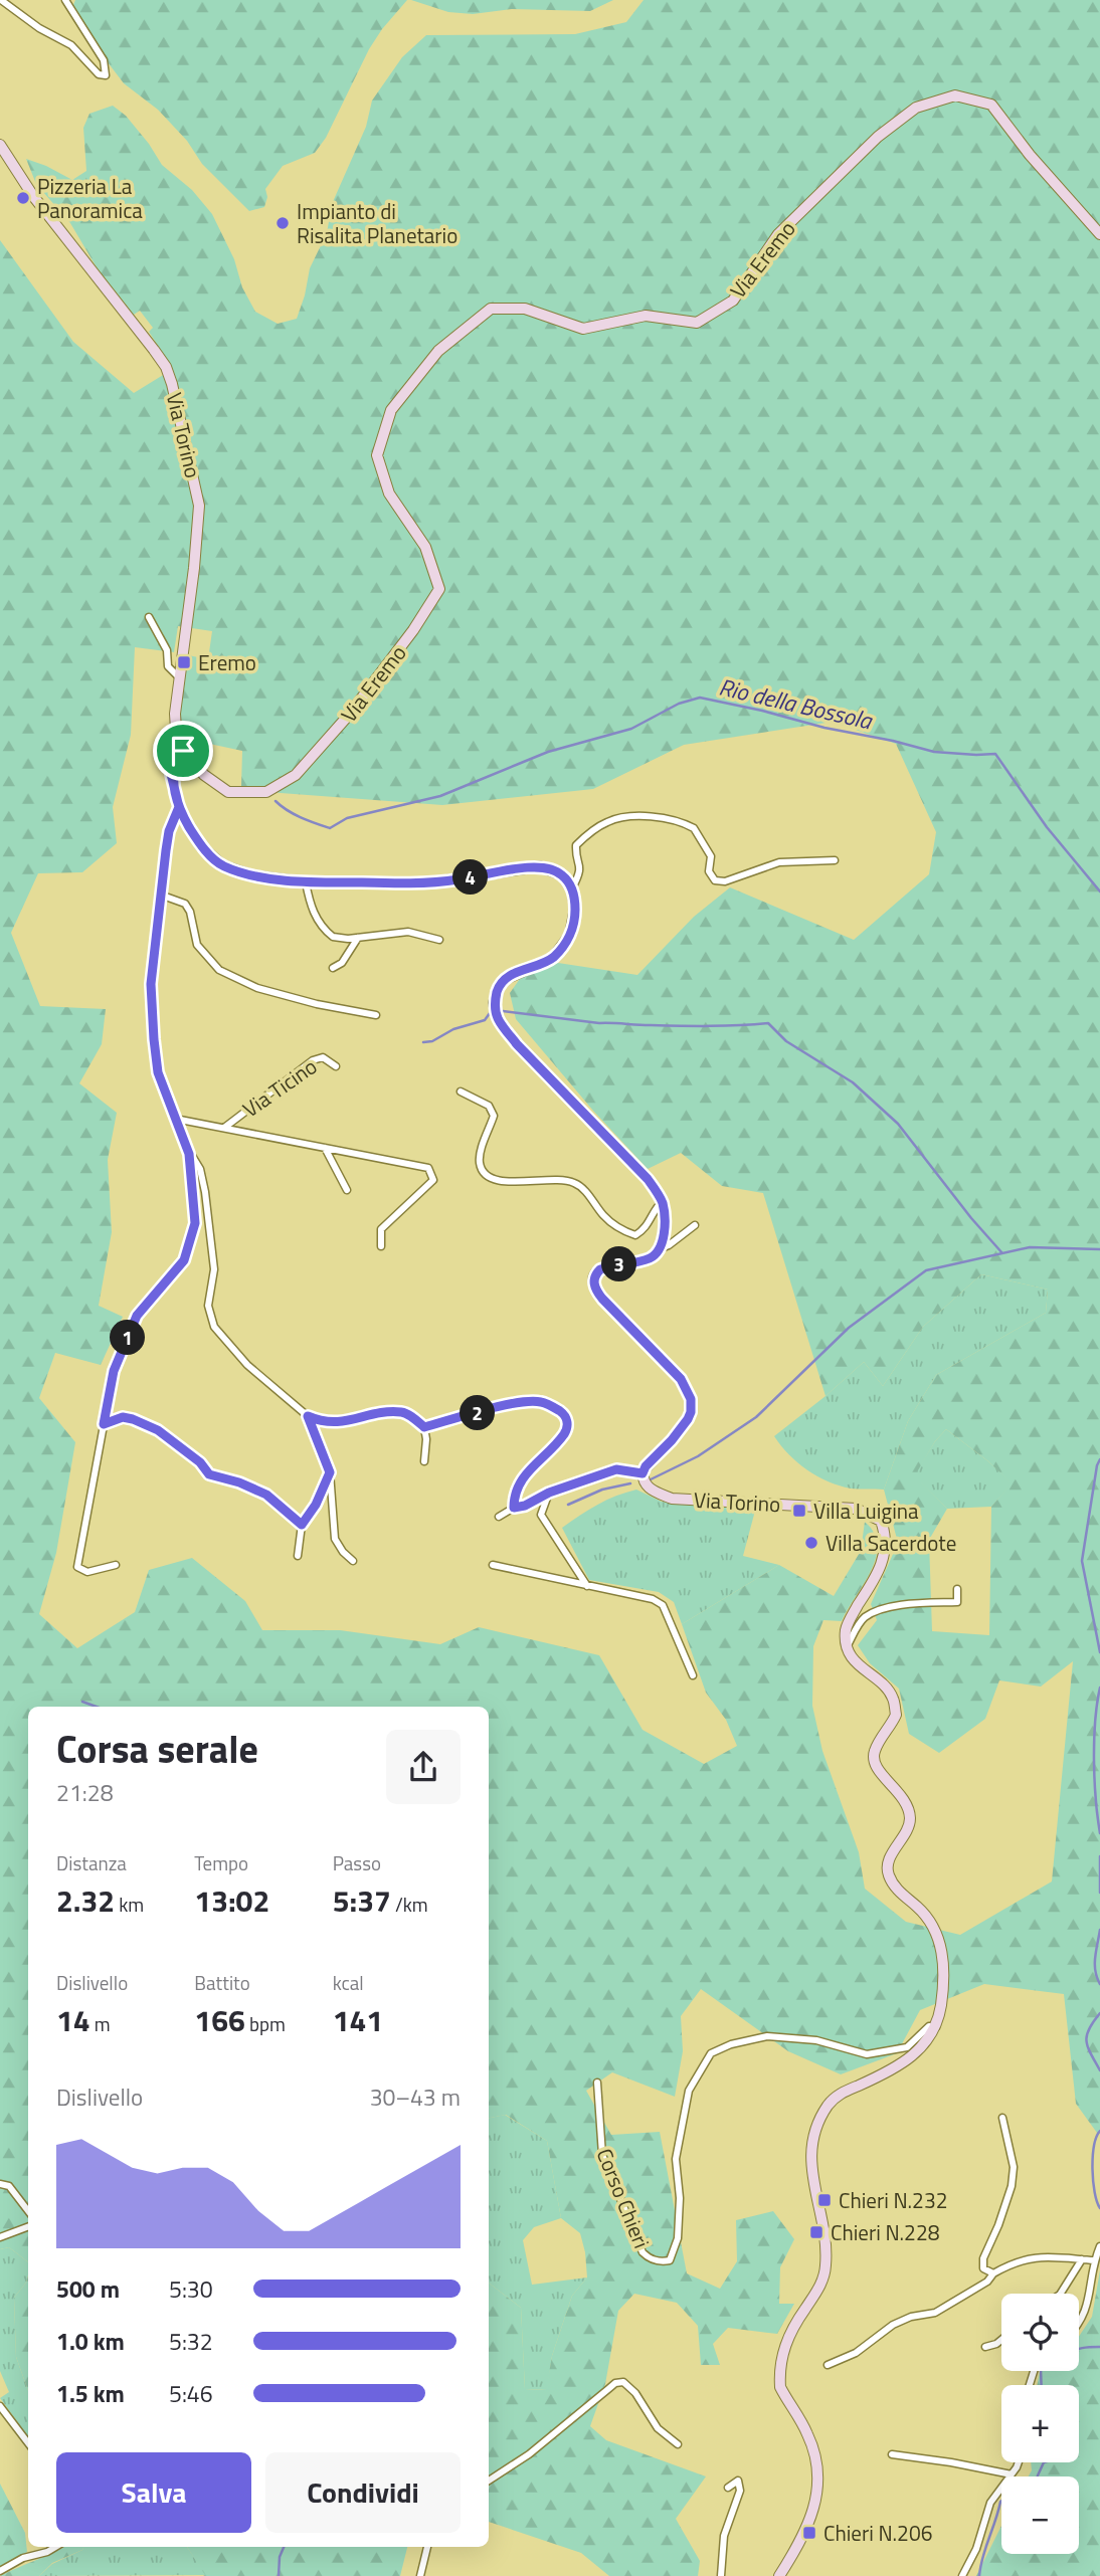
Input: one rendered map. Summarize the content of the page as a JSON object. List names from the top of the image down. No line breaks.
{"streets":{"main road":["Via Eremo","Via Torino"],"street":["Via Ticino","Corso Chieri"]},"crossings":[["Via Eremo","Via Torino"]],"water":["Rio della Bossola"],"places":{"other":["Pizzeria La Panoramica","Impianto di Risalita Planetario","Villa Sacerdote"],"transit":["Eremo","Villa Luigina","Chieri N.232","Chieri N.228","Chieri N.206"]},"page":{"pins":["4","3","1","2"],"heading":["Corsa serale","21:28"],"stats":[["Distanza","2.32 km"],["Tempo","13:02"],["Passo","5:37 /km"],["Dislivello","14 m"],["Battito","166 bpm"],["kcal","141"]],"chart":["Dislivello","30–43 m"],"list":[{"name":"500 m","note":"5:30"},{"name":"1.0 km","note":"5:32"},{"name":"1.5 km","note":"5:46"}],"map_buttons":["+","−"],"buttons":["Salva","Condividi"]}}
